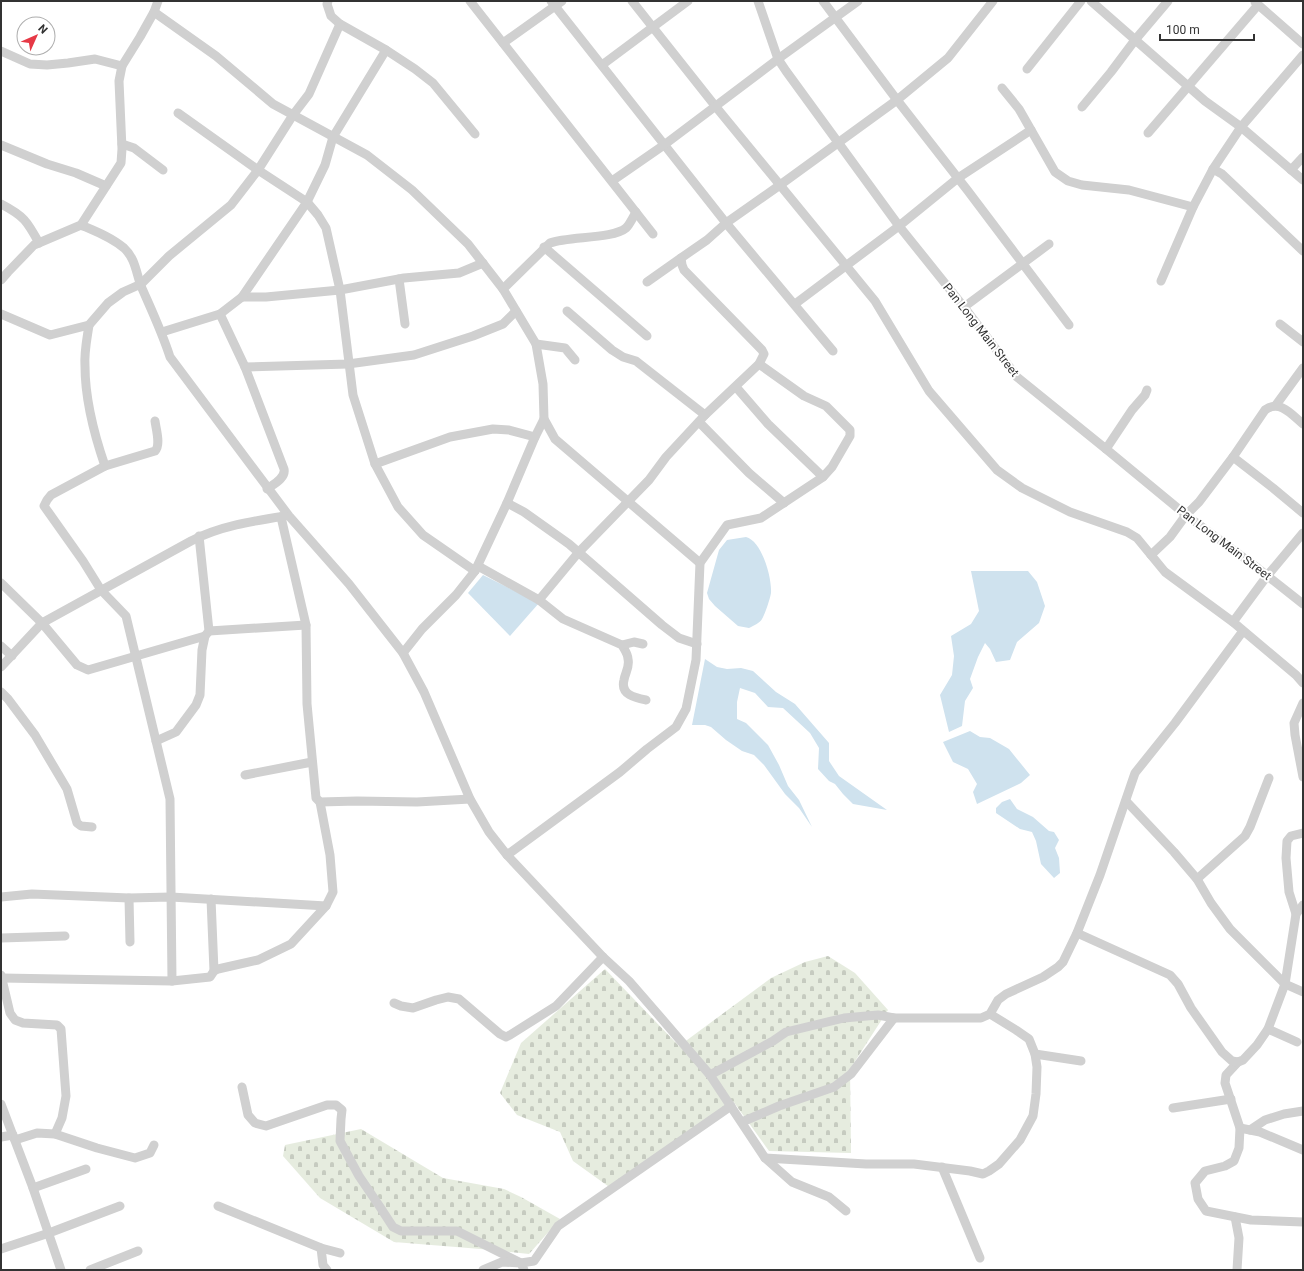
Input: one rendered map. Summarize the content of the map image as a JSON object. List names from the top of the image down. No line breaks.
{"streets":{"street":["Pan Long Main Street"]},"scale_bar":"100 m","north":"top right"}
